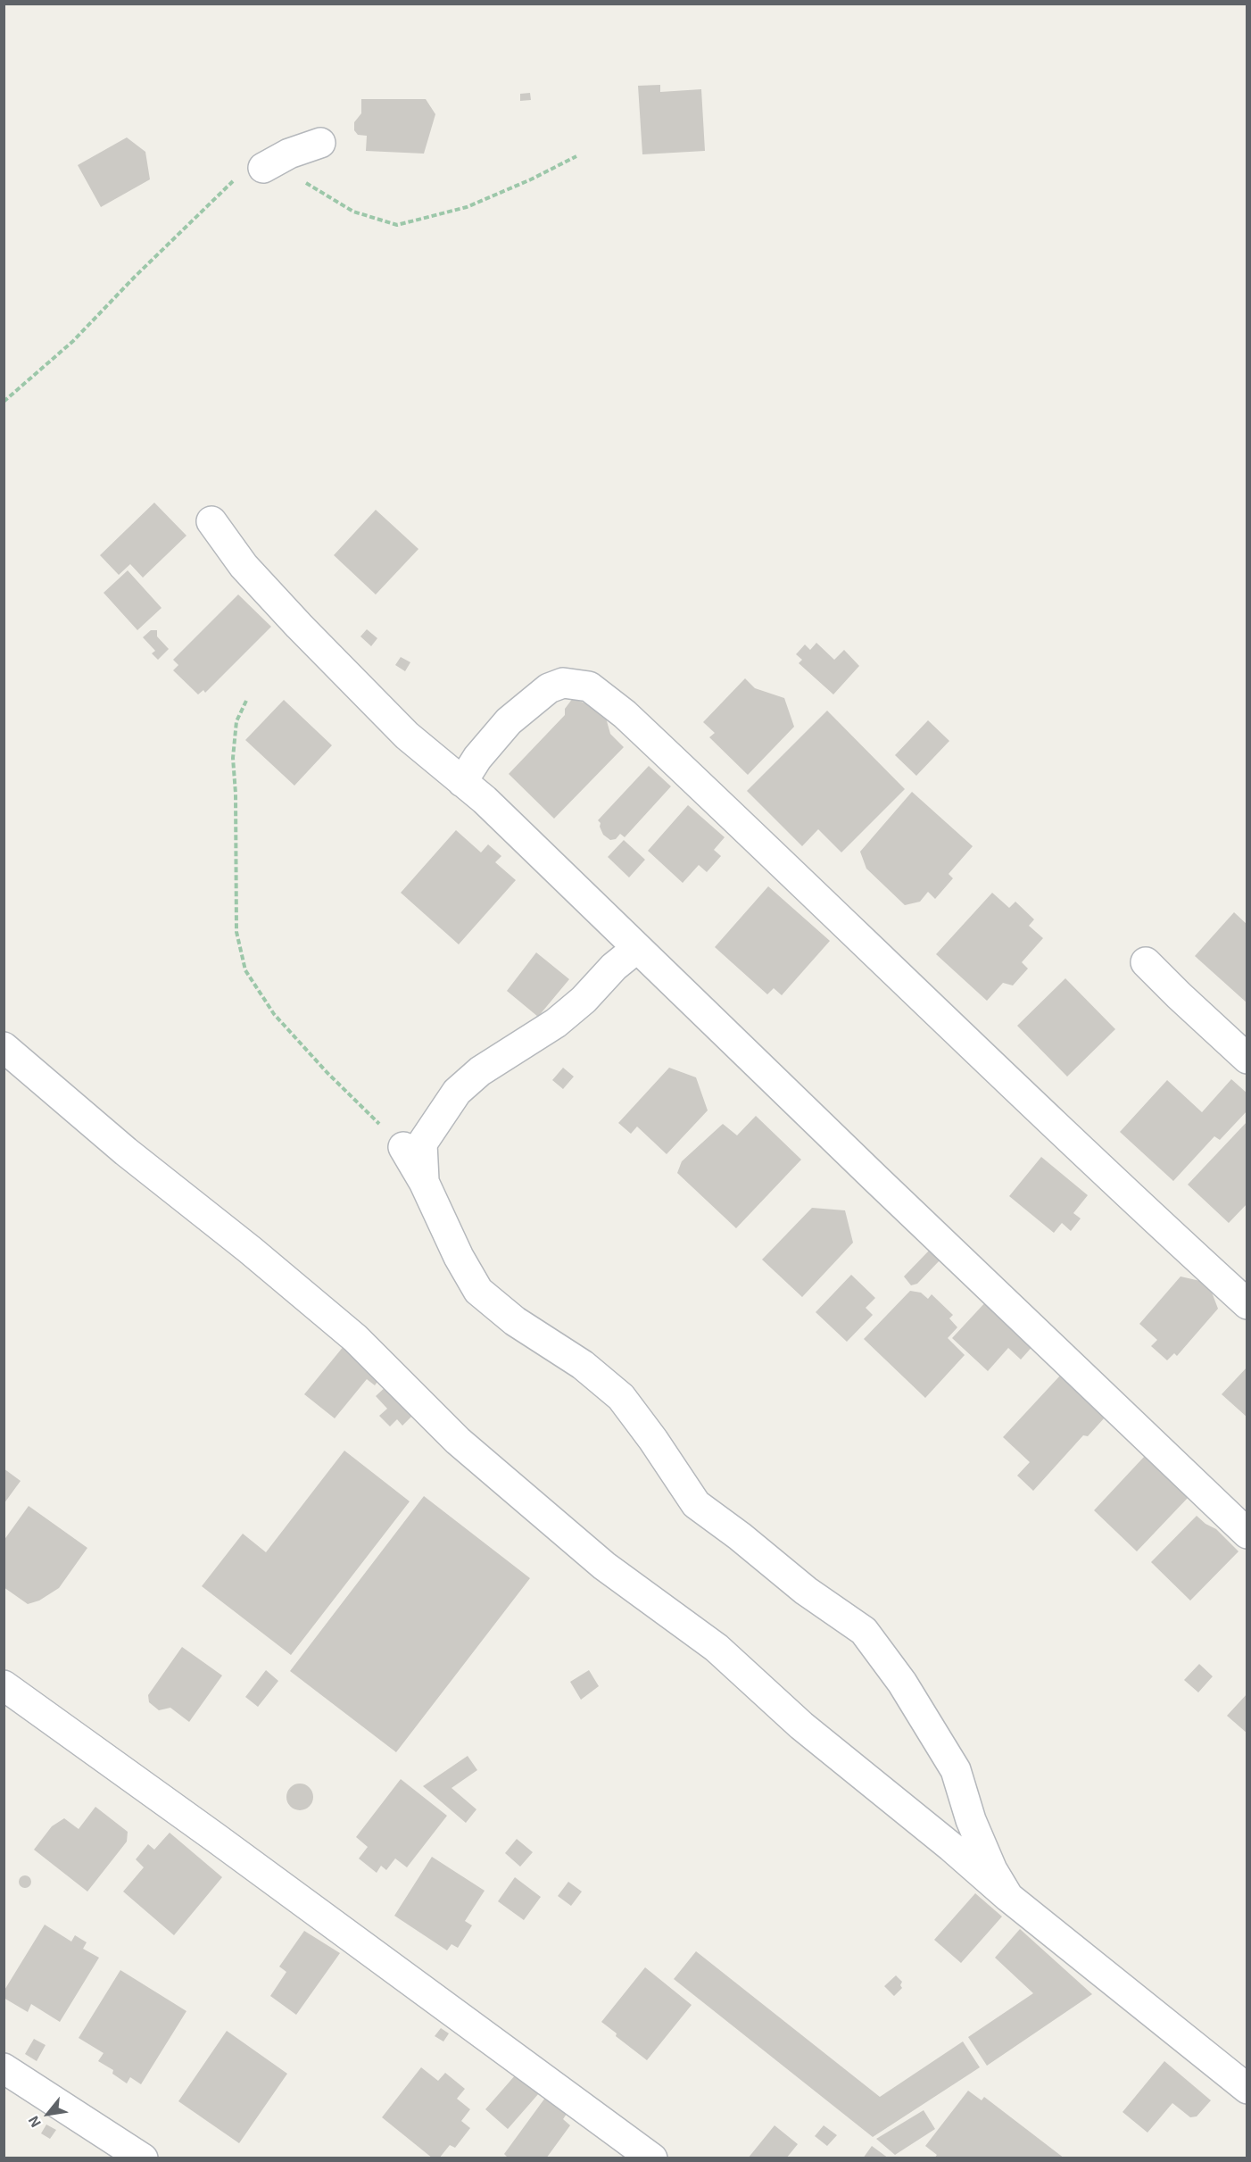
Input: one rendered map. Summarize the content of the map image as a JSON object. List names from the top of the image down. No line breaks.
{"north":"bottom left"}
